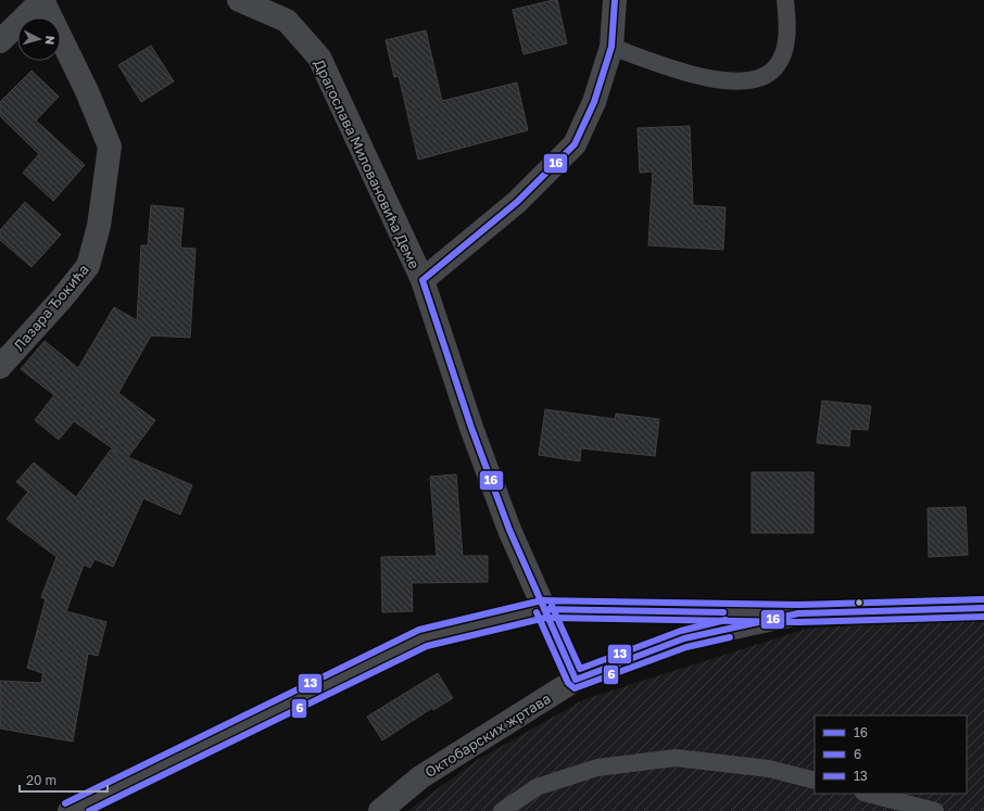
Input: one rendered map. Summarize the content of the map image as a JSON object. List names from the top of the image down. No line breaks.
{"streets":{"street":["Драгослава Миловановића Деме","Лазара Ђокића","Октобарских жртава"]},"crossings":[["Драгослава Миловановића Деме","Октобарских жртава"]],"lines":["transit line 16","transit line 13","transit line 6"],"legend":["16","6","13"],"scale_bar":"20 m","north":"right"}
